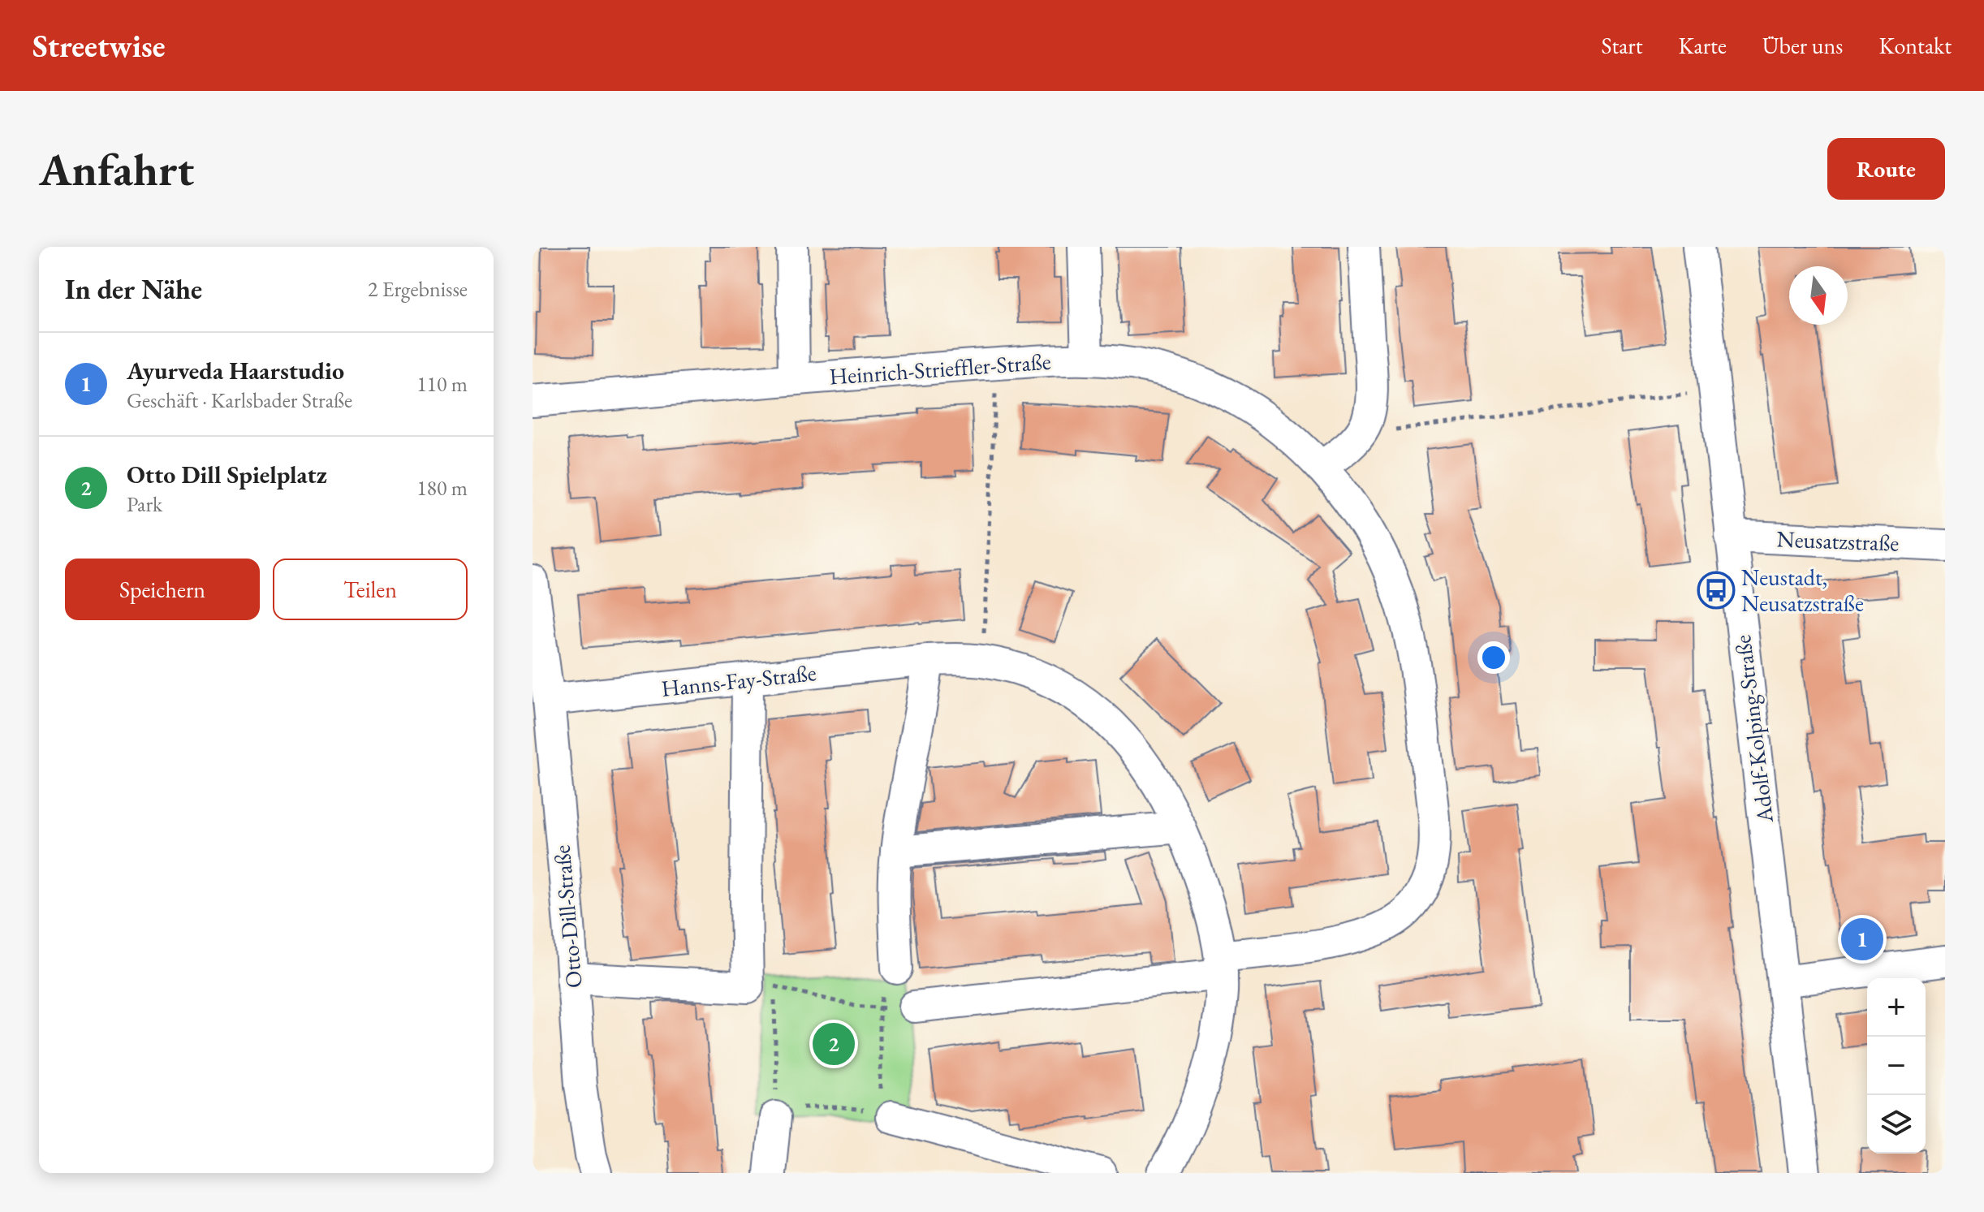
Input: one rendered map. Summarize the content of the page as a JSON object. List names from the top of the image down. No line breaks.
{"streets":{"street":["Heinrich-Strieffler-Straße","Neusatzstraße","Hanns-Fay-Straße","Adolf-Kolping-Straße","Otto-Dill-Straße"]},"crossings":[["Heinrich-Strieffler-Straße","Hanns-Fay-Straße"],["Neusatzstraße","Adolf-Kolping-Straße"],["Hanns-Fay-Straße","Otto-Dill-Straße"]],"places":{"bus stop":["Neustadt, Neusatzstraße"]},"north":"bottom","page":{"header":"Streetwise","nav":["Start","Karte","Über uns","Kontakt"],"buttons":["Route",["Speichern","Teilen"]],"title":"Anfahrt","heading":["In der Nähe","2 Ergebnisse"],"list":[{"mark":"1","name":"Ayurveda Haarstudio","note":"Geschäft · Karlsbader Straße","value":"110 m"},{"mark":"2","name":"Otto Dill Spielplatz","note":"Park","value":"180 m"}],"pins":["1","2"],"map_buttons":["+","−"]}}
